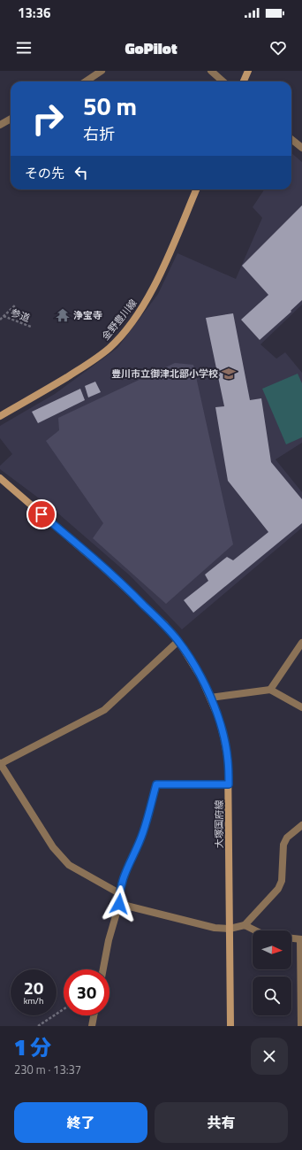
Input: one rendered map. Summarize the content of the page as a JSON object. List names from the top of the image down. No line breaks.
{"streets":{"main road":["金野豊川線","大塚国府線"],"path":["参道"]},"places":{"temple":["浄宝寺"],"school or university":["豊川市立御津北部小学校"]},"north":"right","page":{"status":"13:36","header":"GoPilot","turn":["50 m","右折"],"then":"その先","speed":"20 km/h","limit":"30","heading":["1 分","230 m · 13:37"],"buttons":["終了","共有"]}}
